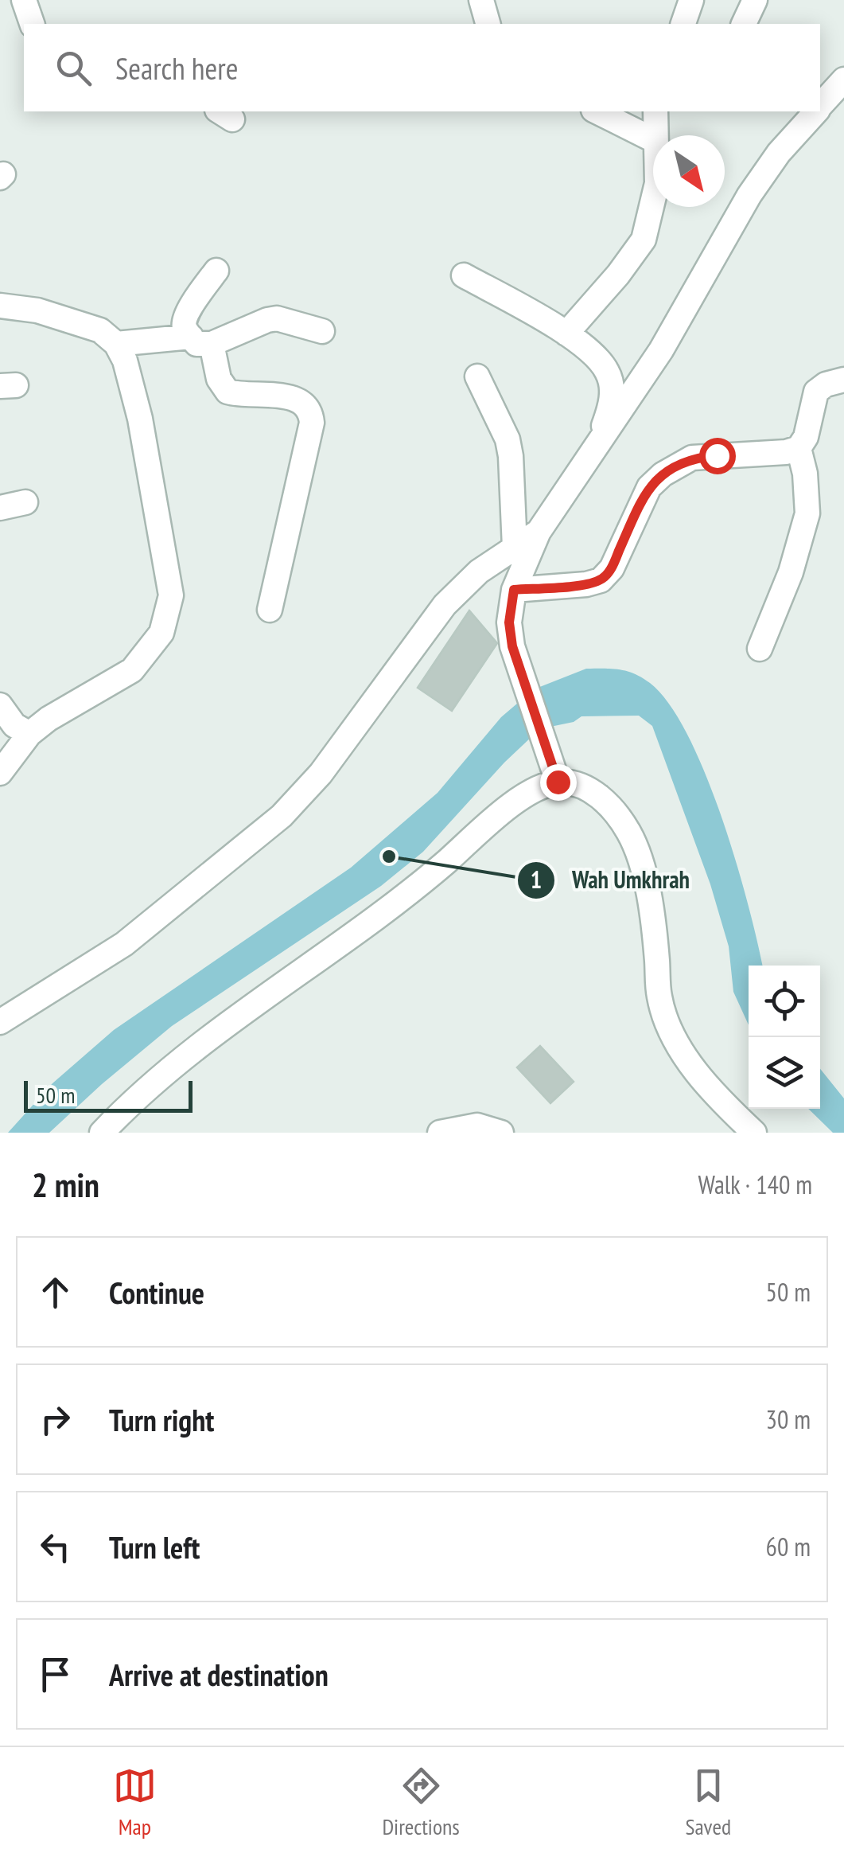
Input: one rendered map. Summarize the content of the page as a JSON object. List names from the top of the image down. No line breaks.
{"places":["Wah Umkhrah"],"scale_bar":"50 m","north":"bottom right","page":{"search":"Search here","scale":"50 m","heading":["2 min","Walk · 140 m"],"list":[["Continue","50 m"],["Turn right","30 m"],["Turn left","60 m"],"Arrive at destination"],"nav":["Map","Directions","Saved"]}}
